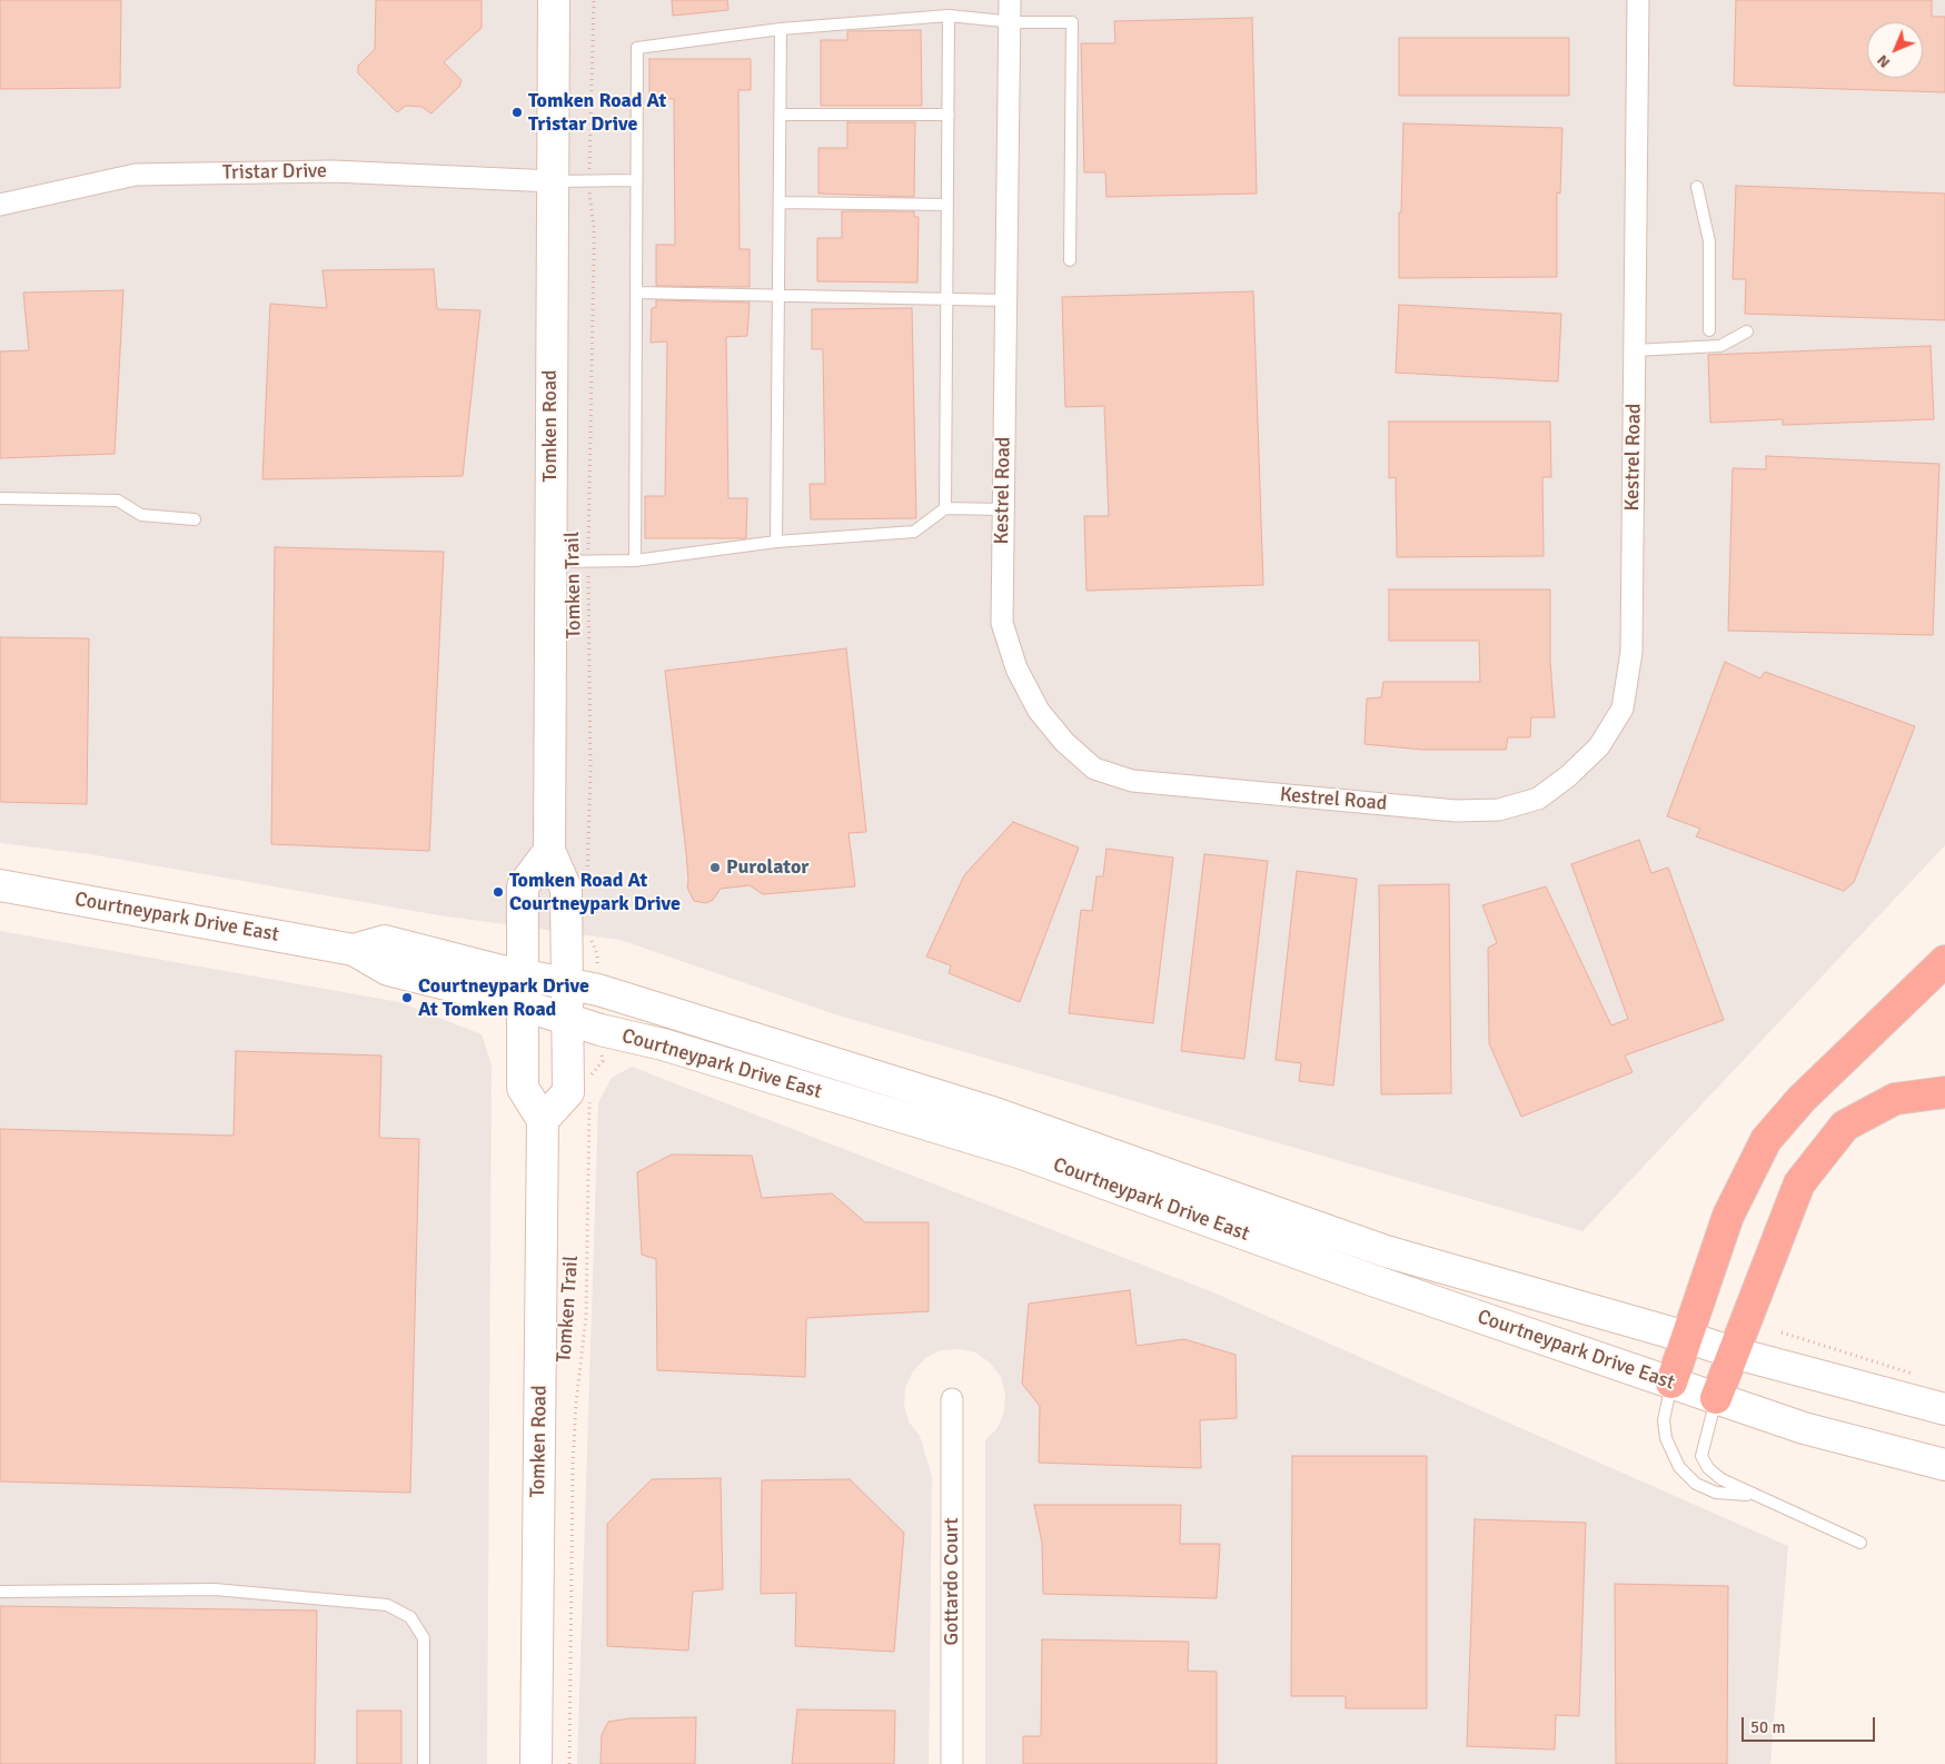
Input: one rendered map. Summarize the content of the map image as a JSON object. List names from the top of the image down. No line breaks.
{"streets":{"main road":["Tomken Road","Courtneypark Drive East"],"street":["Tristar Drive","Kestrel Road","Gottardo Court"],"path":["Tomken Trail"]},"crossings":[["Tristar Drive","Tomken Road"],["Tomken Road","Courtneypark Drive East"]],"places":["Tomken Road At Tristar Drive","Purolator","Tomken Road At Courtneypark Drive","Courtneypark Drive At Tomken Road"],"scale_bar":"50 m","north":"bottom left"}
